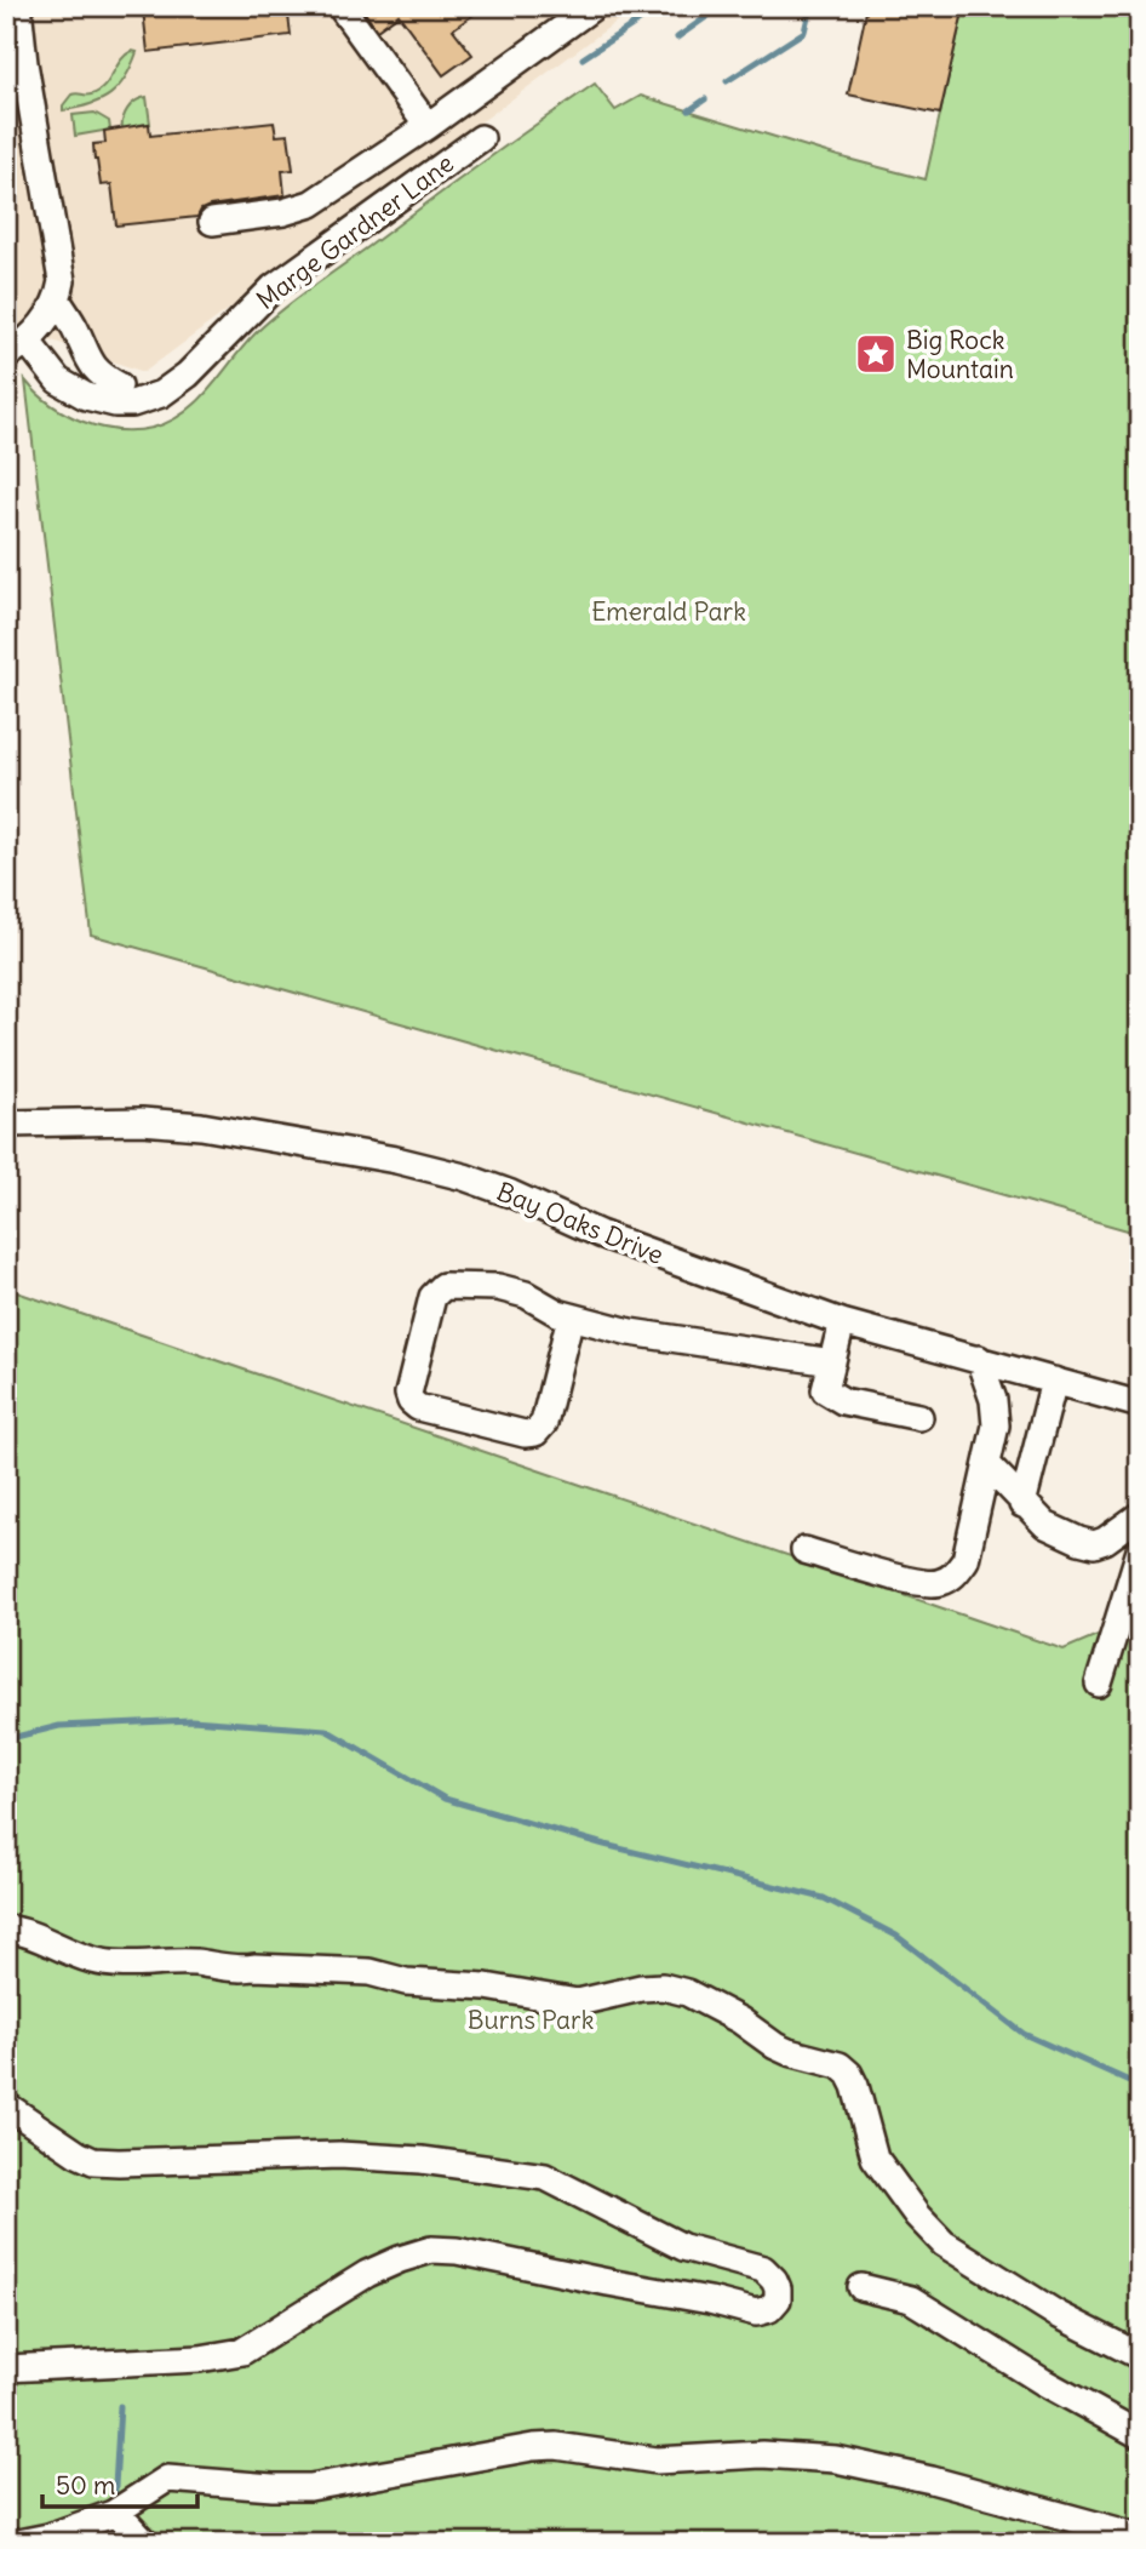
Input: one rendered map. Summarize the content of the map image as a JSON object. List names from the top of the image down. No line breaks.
{"streets":{"street":["Marge Gardner Lane","Bay Oaks Drive"]},"parks":["Emerald Park","Burns Park"],"places":{"place":["Big Rock Mountain"]},"scale_bar":"50 m"}
